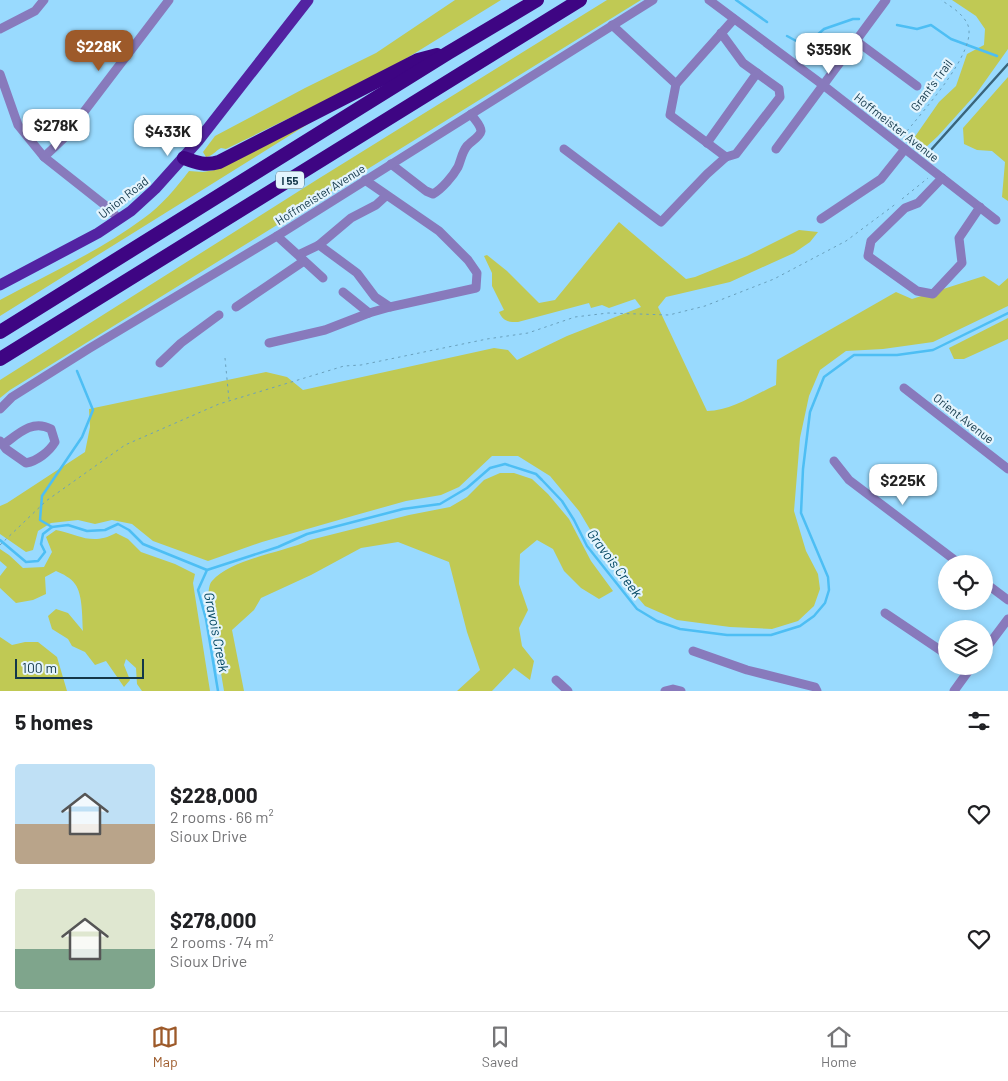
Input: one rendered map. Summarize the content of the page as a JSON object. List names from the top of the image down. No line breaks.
{"streets":{"highway":["I 55"],"main road":["Union Road"],"street":["Hoffmeister Avenue","Orient Avenue"],"path":["Grant's Trail"]},"water":["Gravois Creek"],"scale_bar":"100 m","page":{"price":["$228K","$359K","$278K","$433K","$225K"],"scale":"100 m","heading":"5 homes","list":[{"name":"$228,000","note":"2 rooms · 66 m² · Sioux Drive"},{"name":"$278,000","note":"2 rooms · 74 m² · Sioux Drive"}],"tabs":["Map","Saved","Home"]}}
